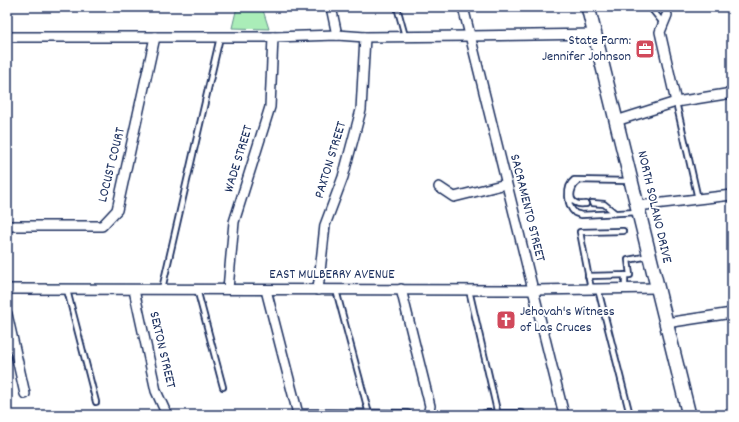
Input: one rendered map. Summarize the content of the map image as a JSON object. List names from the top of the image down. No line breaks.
{"streets":{"main road":["NORTH SOLANO DRIVE"],"street":["WADE STREET","PAXTON STREET","LOCUST COURT","SACRAMENTO STREET","EAST MULBERRY AVENUE","SEXTON STREET"]},"crossings":[["WADE STREET","EAST MULBERRY AVENUE"],["PAXTON STREET","EAST MULBERRY AVENUE"],["NORTH SOLANO DRIVE","EAST MULBERRY AVENUE"],["SACRAMENTO STREET","EAST MULBERRY AVENUE"],["EAST MULBERRY AVENUE","SEXTON STREET"]],"places":{"office":["State Farm: Jennifer Johnson"],"church":["Jehovah's Witness of Las Cruces"]}}
